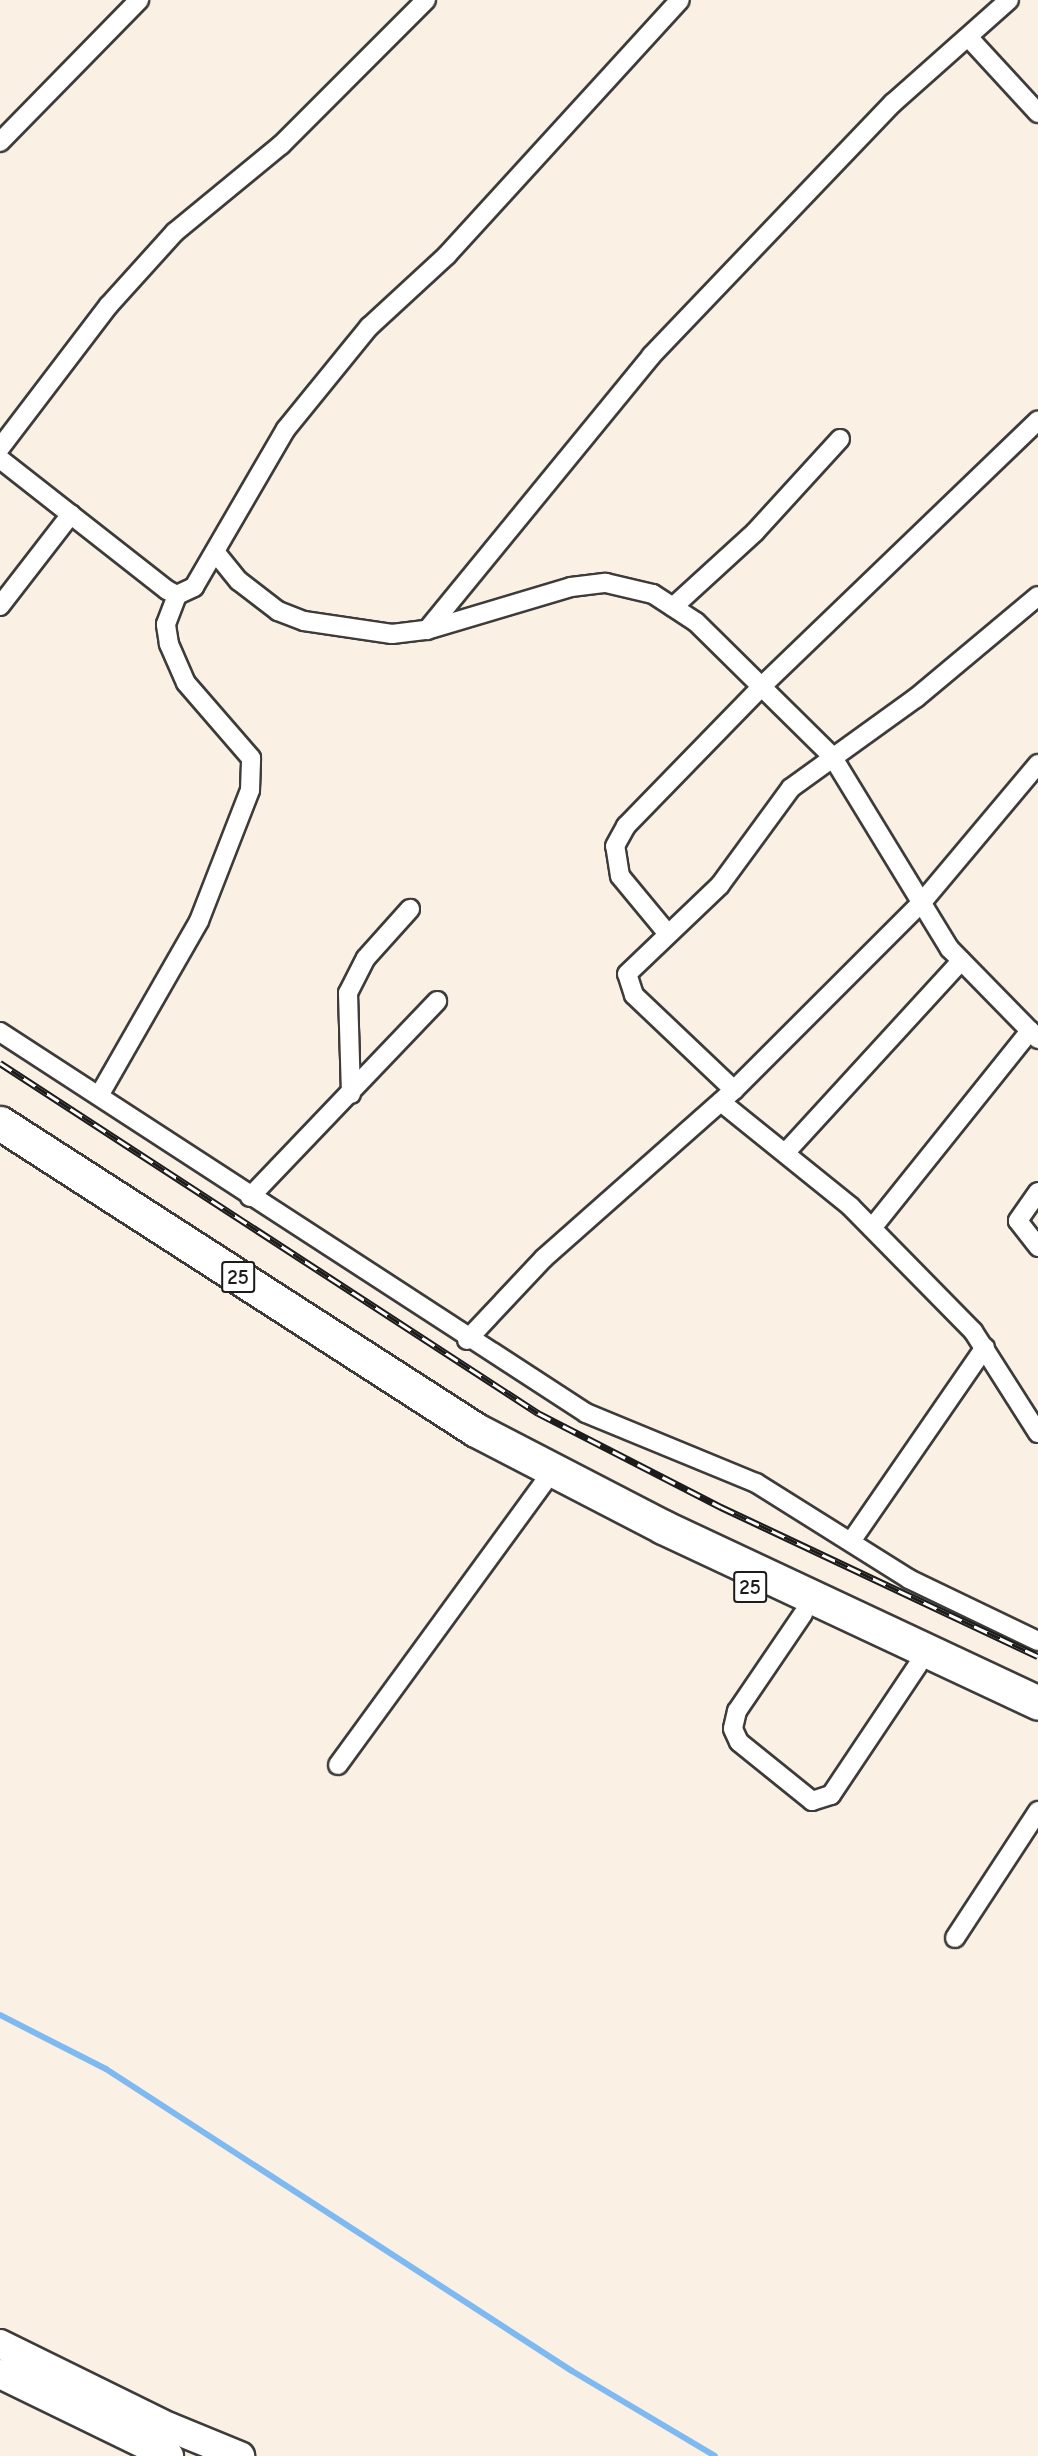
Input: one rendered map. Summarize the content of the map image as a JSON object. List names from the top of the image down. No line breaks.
{"streets":{"highway":["25"]}}
